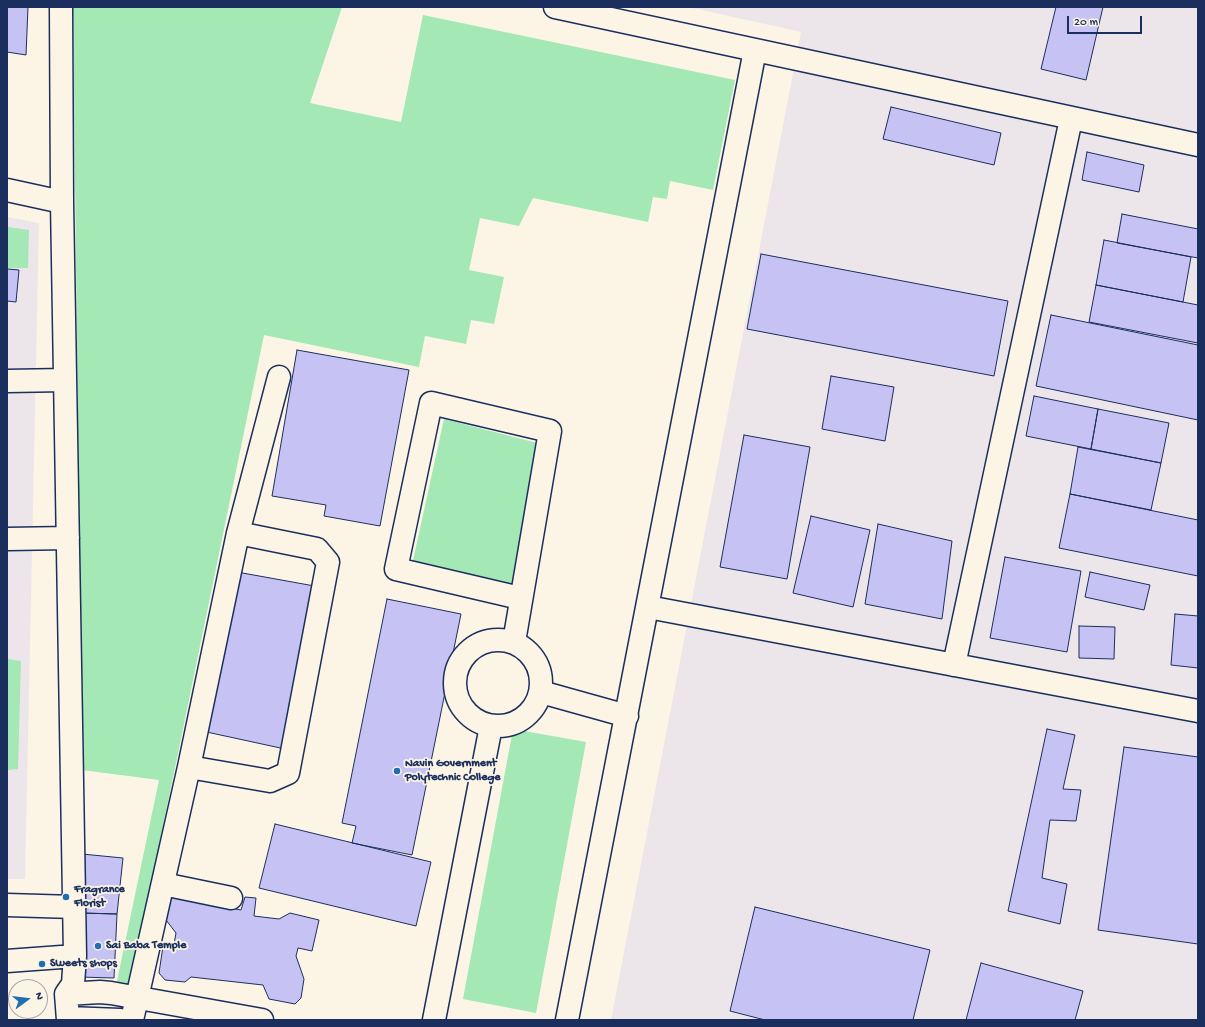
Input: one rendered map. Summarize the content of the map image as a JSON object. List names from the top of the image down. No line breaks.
{"places":["Navin Government Polytechnic College","Fragrance Florist","Sai Baba Temple","Sweets shops"],"scale_bar":"20 m","north":"right"}
